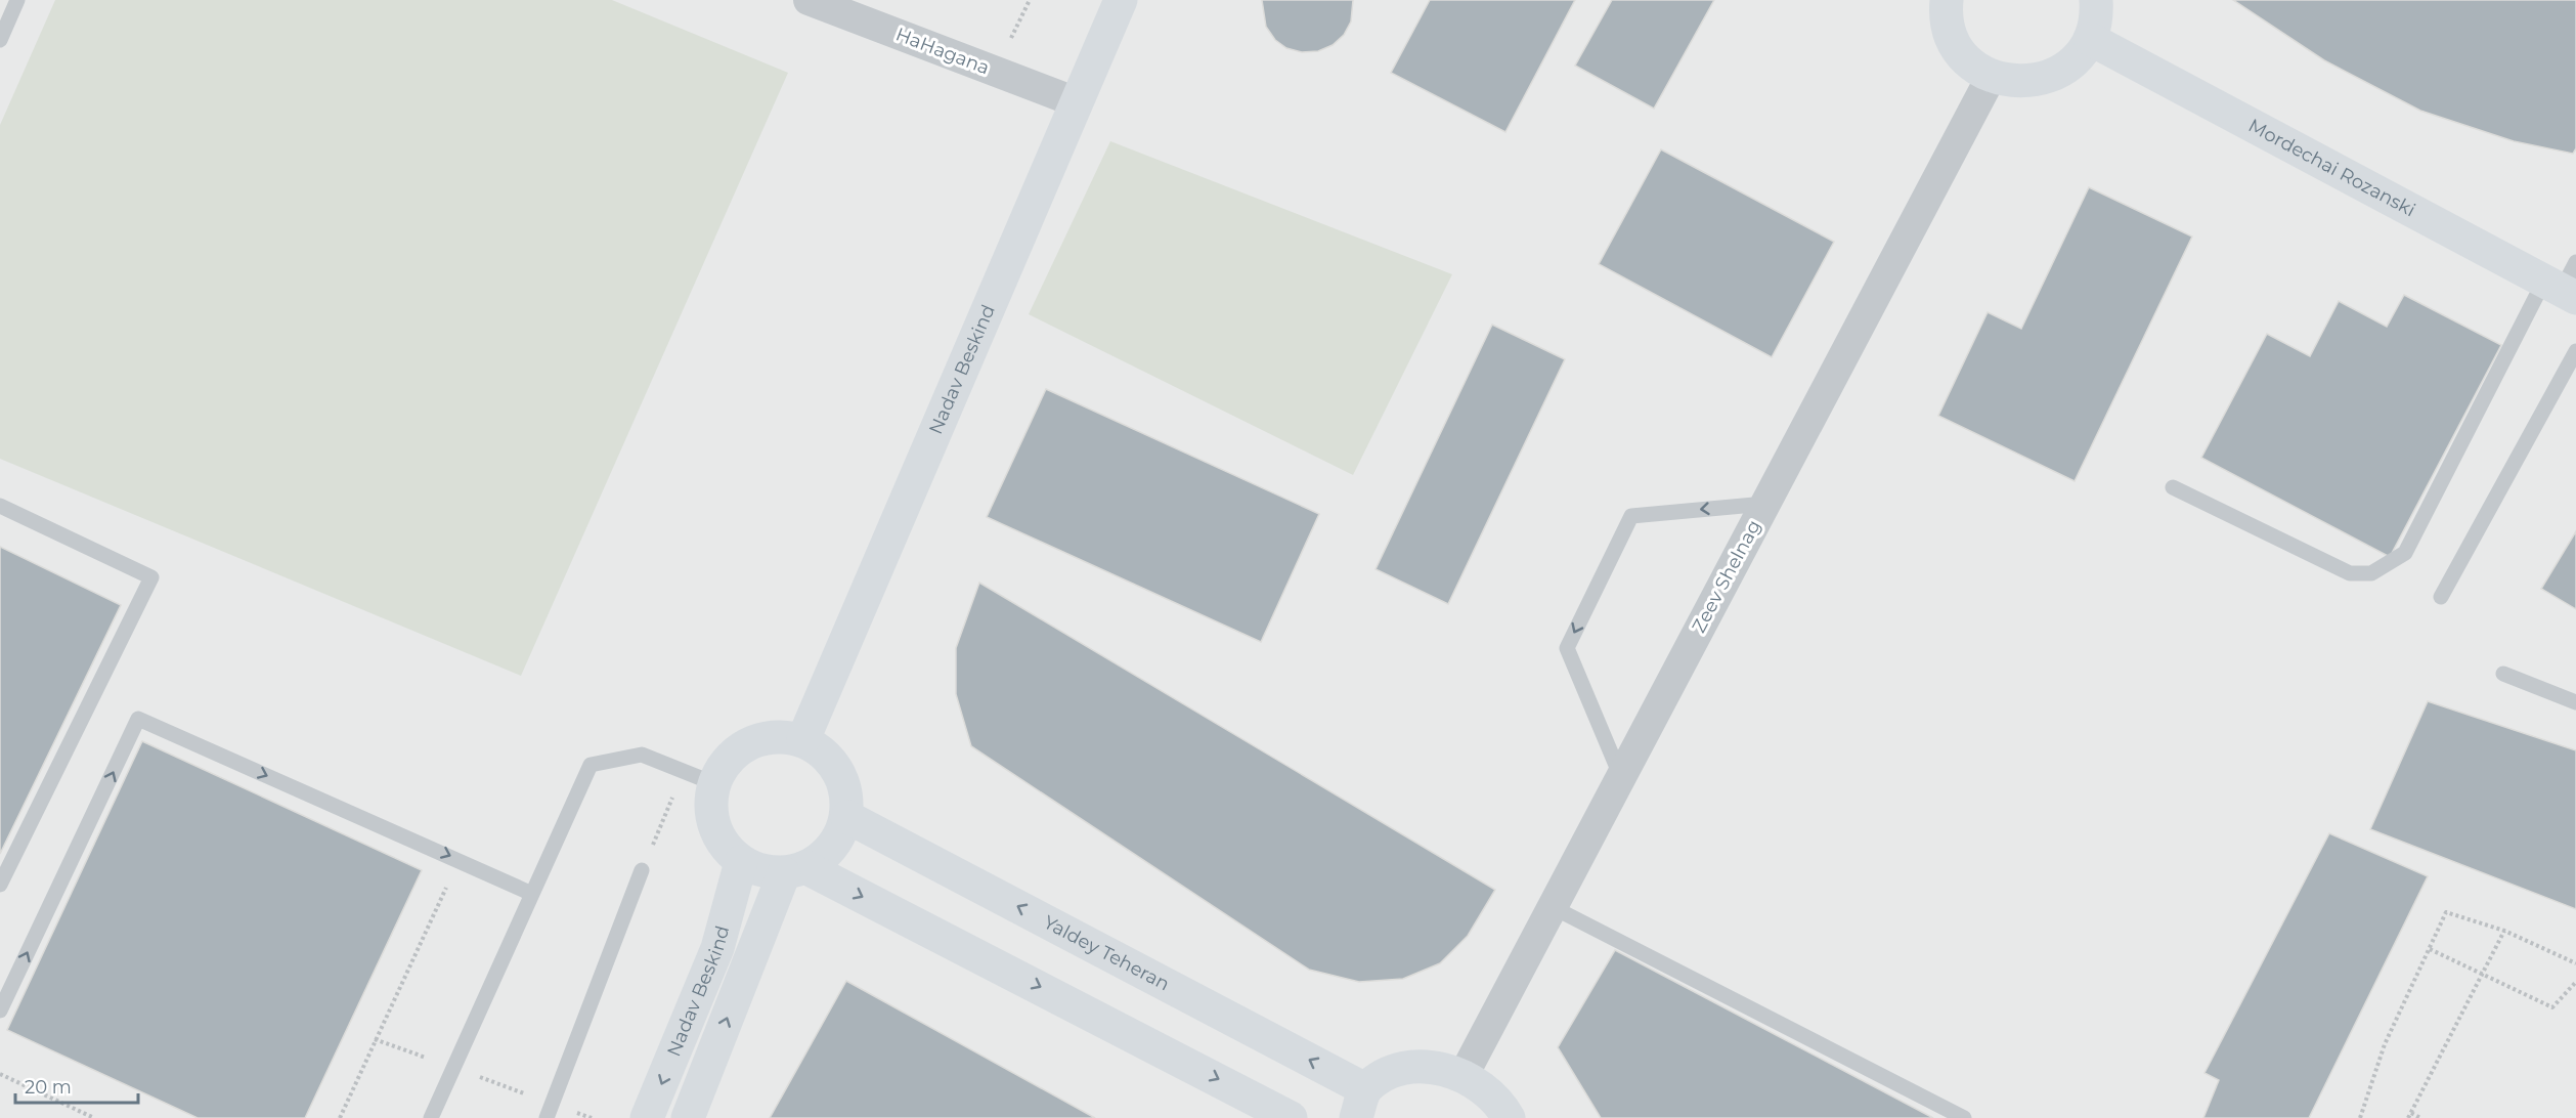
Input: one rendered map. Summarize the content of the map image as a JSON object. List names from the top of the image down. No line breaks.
{"streets":{"street":["HaHagana","Mordechai Rozanski","Nadav Beskind","Zeev Shelnag","Yaldey Teheran"]},"crossings":[["HaHagana","Nadav Beskind"],["Nadav Beskind","Yaldey Teheran"]],"scale_bar":"20 m"}
